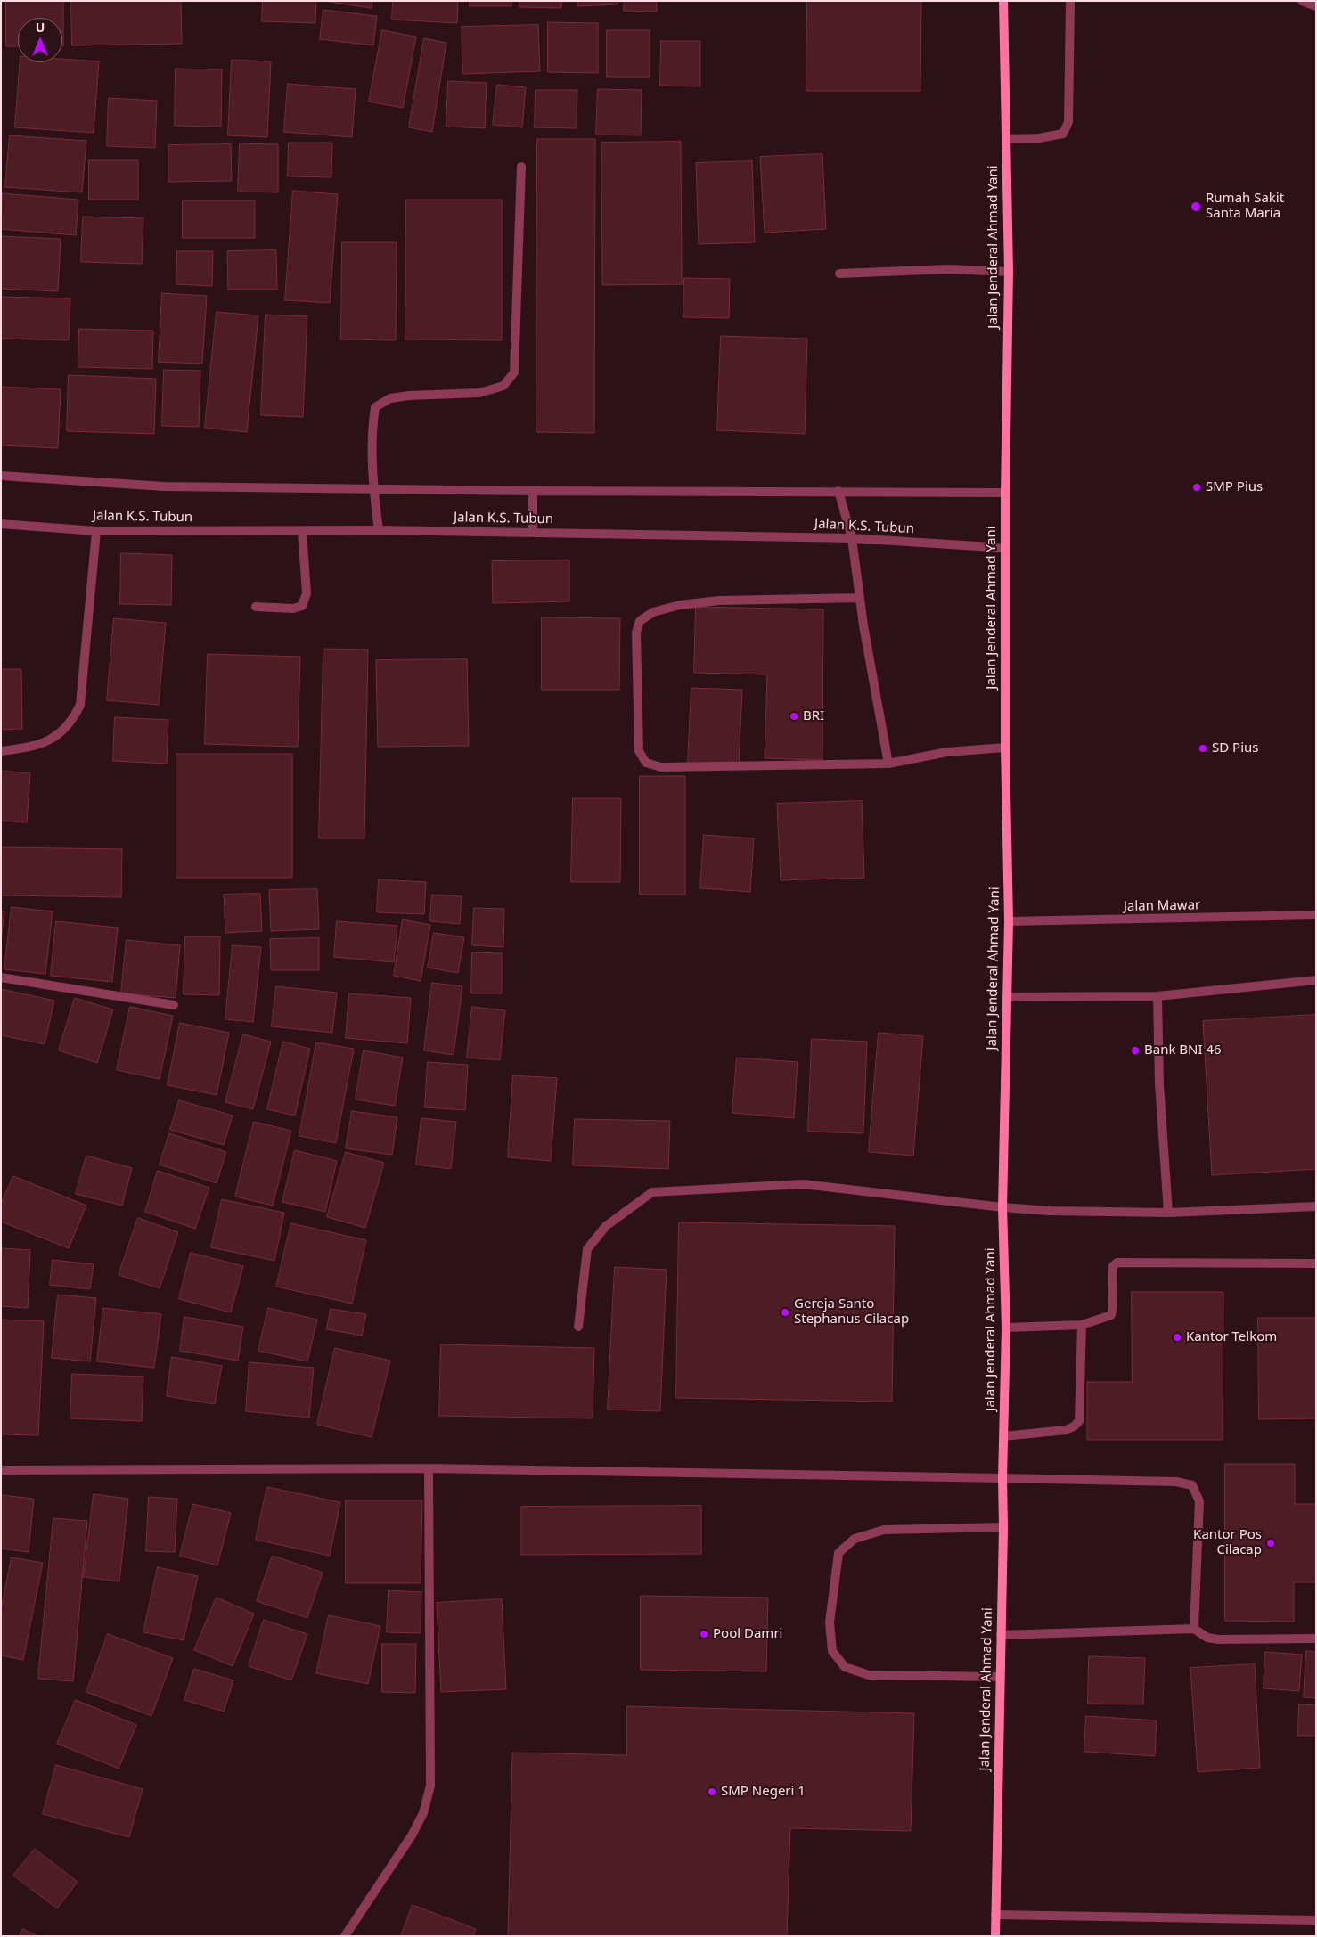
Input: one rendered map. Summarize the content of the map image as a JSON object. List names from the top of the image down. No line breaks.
{"streets":{"main road":["Jalan Jenderal Ahmad Yani"],"street":["Jalan K.S. Tubun","Jalan Mawar"]},"crossings":[["Jalan Jenderal Ahmad Yani","Jalan K.S. Tubun"],["Jalan Jenderal Ahmad Yani","Jalan Mawar"]],"places":["Rumah Sakit Santa Maria","SMP Pius","BRI","SD Pius","Bank BNI 46","Gereja Santo Stephanus Cilacap","Kantor Telkom","Kantor Pos Cilacap","Pool Damri","SMP Negeri 1"],"north":"top"}
